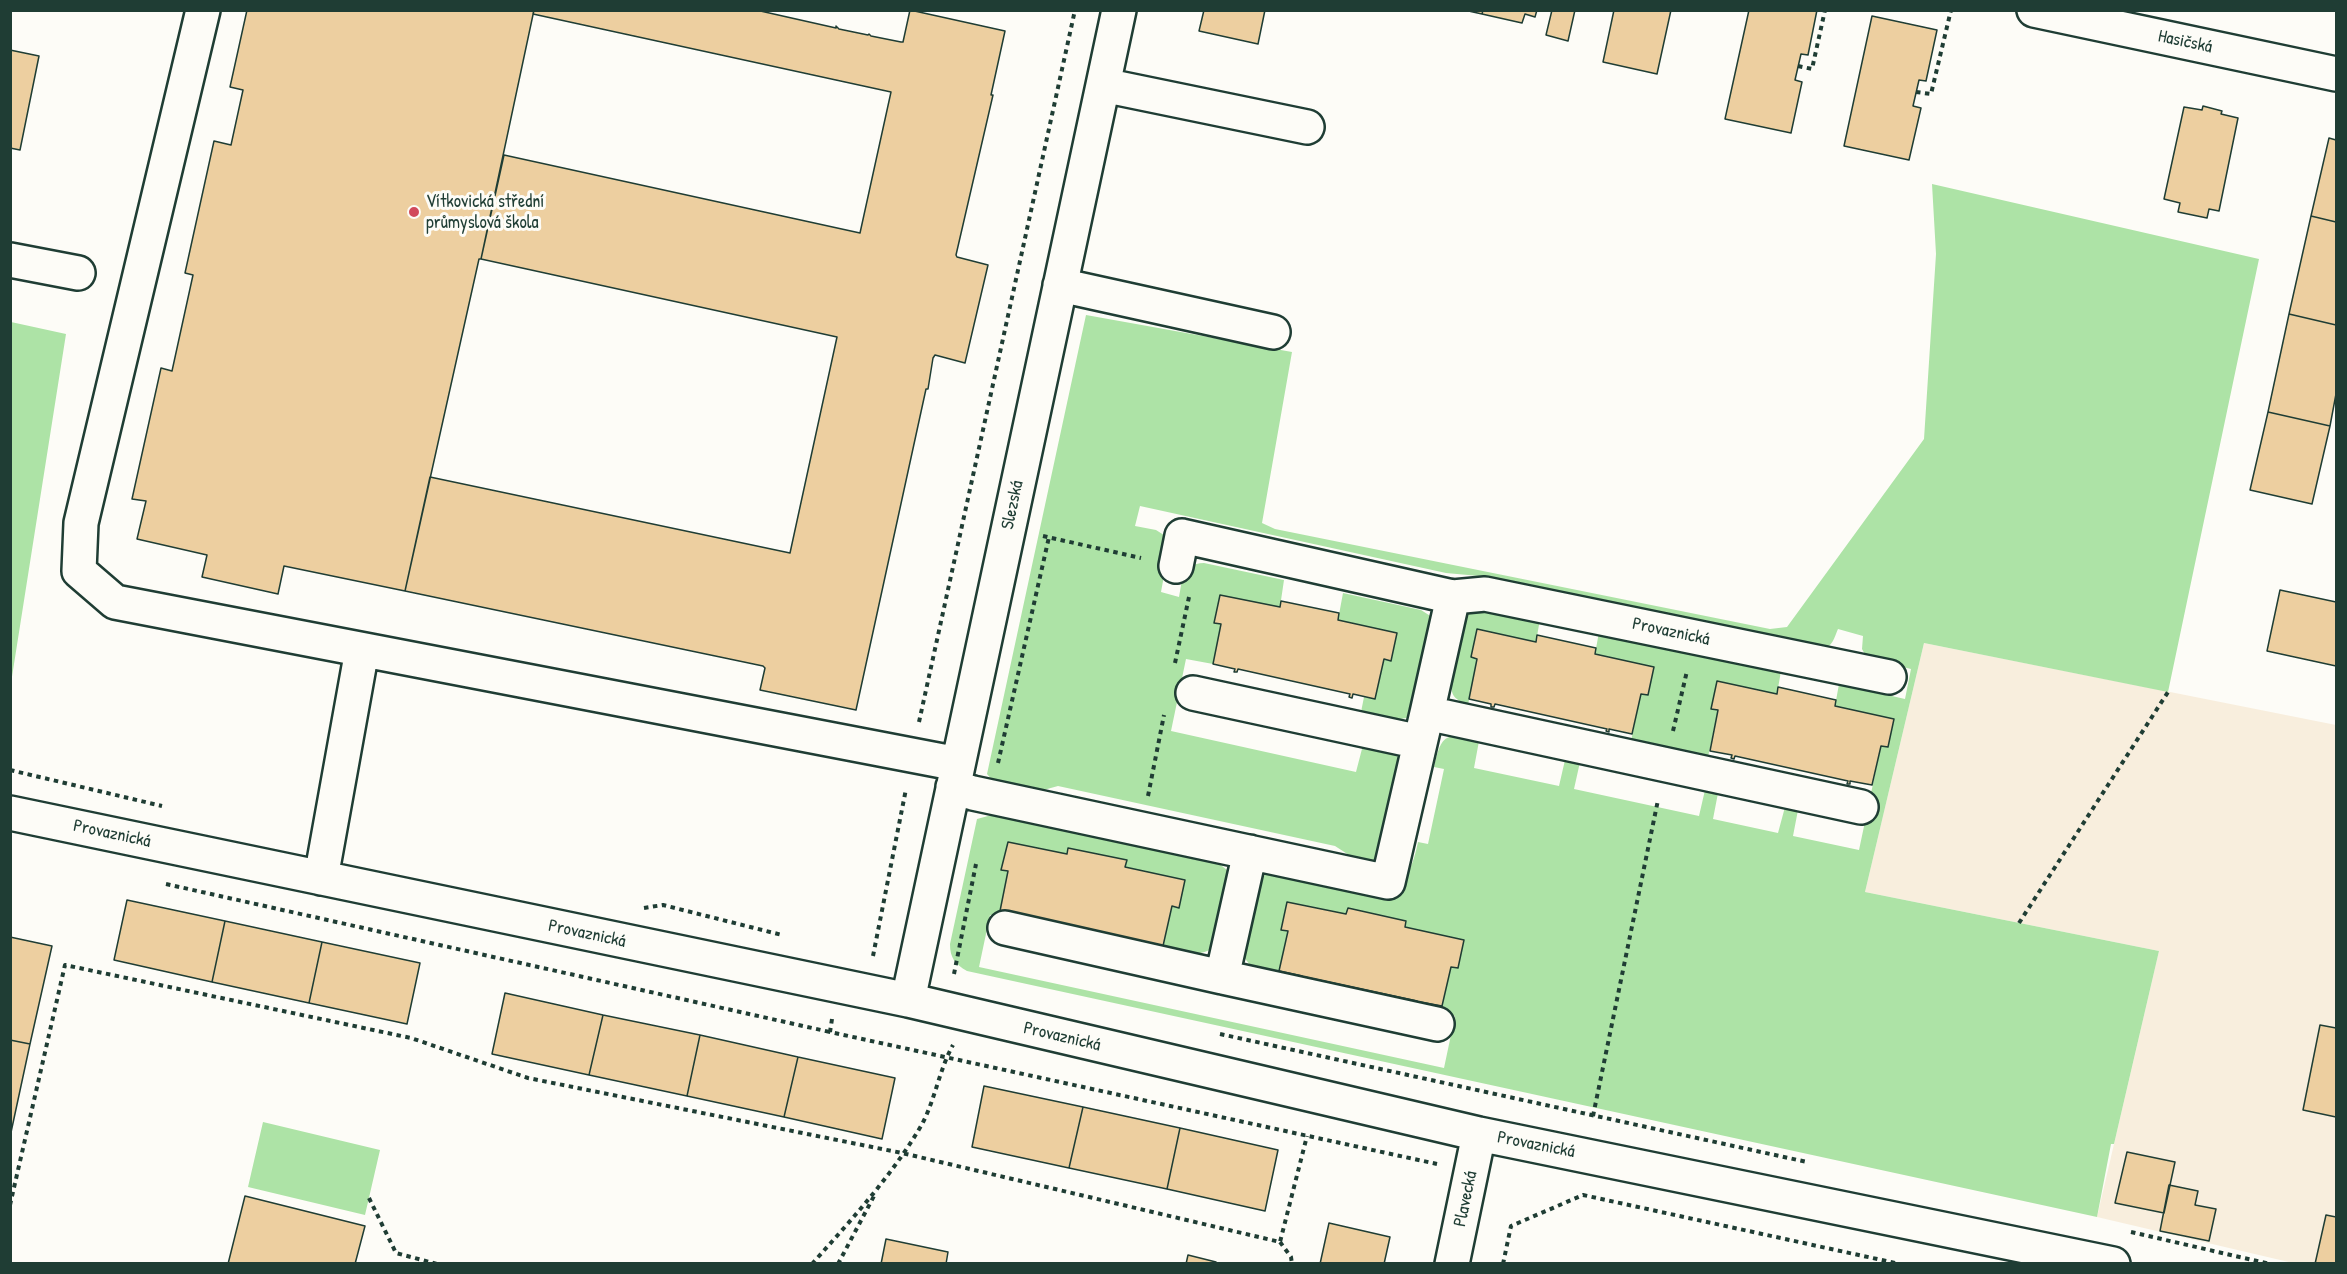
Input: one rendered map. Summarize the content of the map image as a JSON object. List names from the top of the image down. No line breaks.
{"streets":{"street":["Hasičská","Slezská","Provaznická","Plavecká"]},"crossings":[["Slezská","Provaznická"],["Provaznická","Plavecká"]],"places":["Vítkovická střední průmyslová škola"]}
